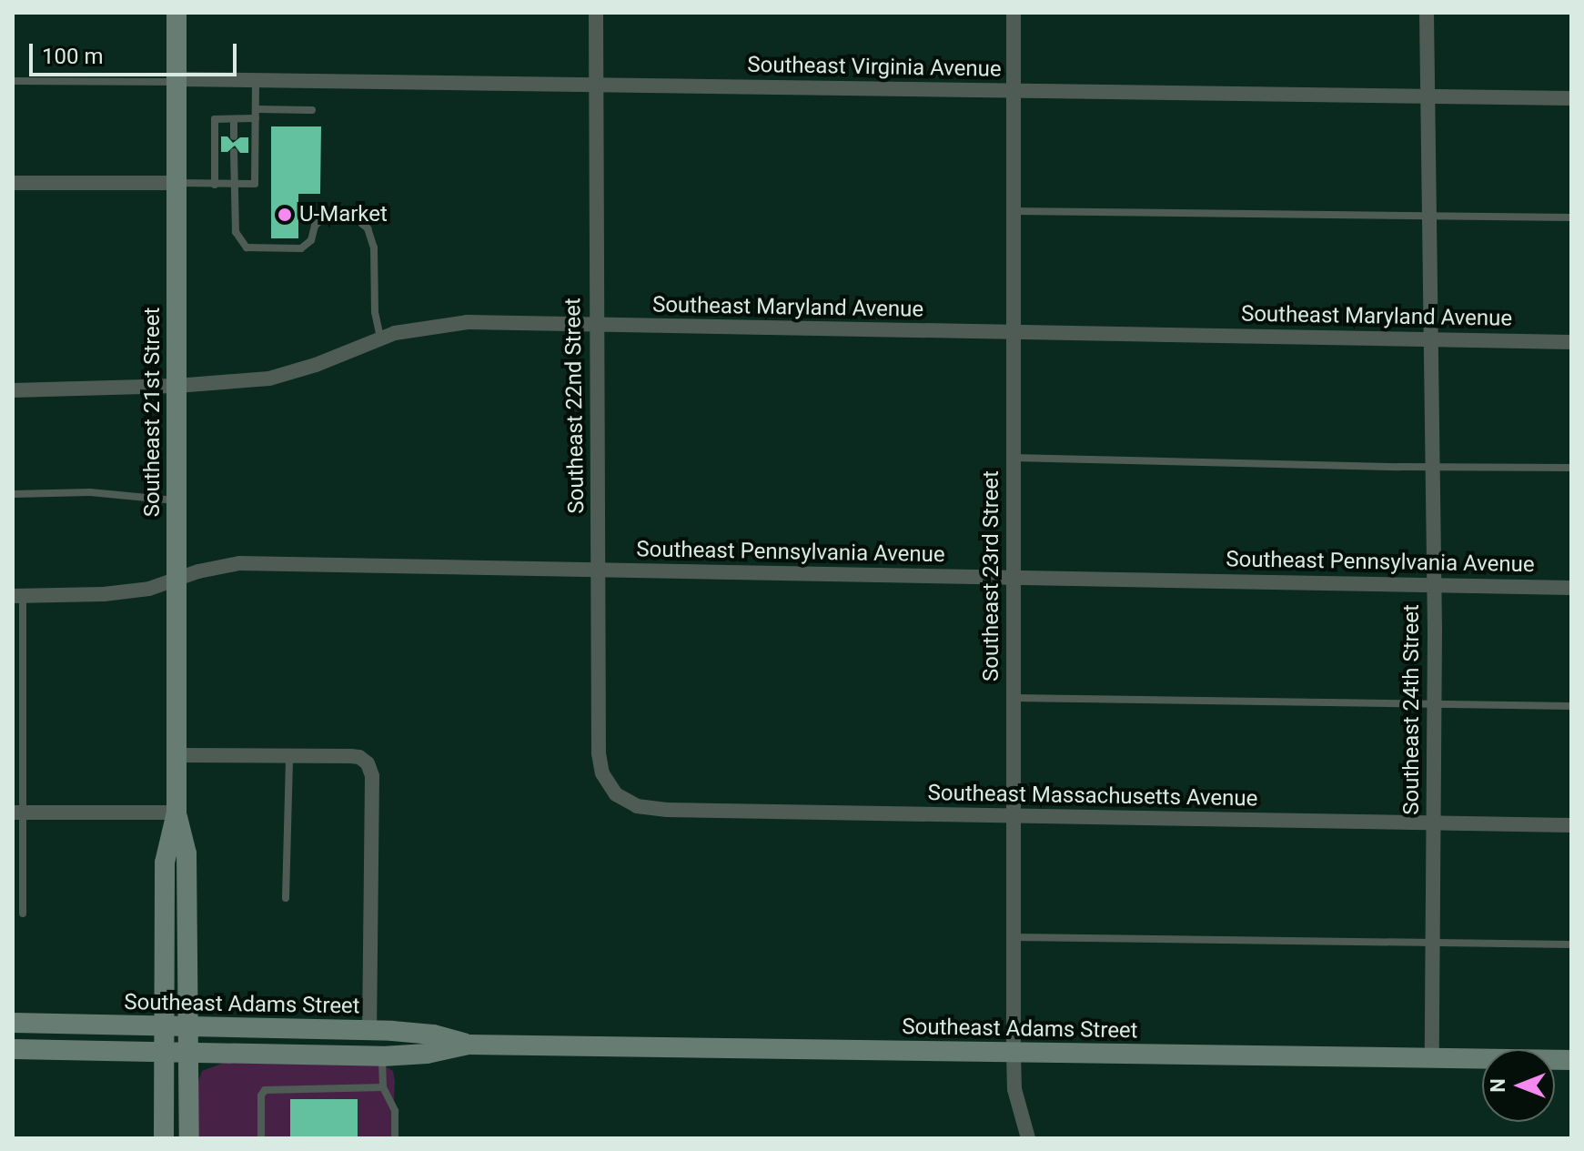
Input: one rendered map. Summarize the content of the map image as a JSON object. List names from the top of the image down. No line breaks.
{"streets":{"main road":["Southeast 21st Street","Southeast Adams Street"],"street":["Southeast Virginia Avenue","Southeast Maryland Avenue","Southeast 22nd Street","Southeast Pennsylvania Avenue","Southeast 23rd Street","Southeast 24th Street","Southeast Massachusetts Avenue"]},"crossings":[["Southeast Virginia Avenue","Southeast 22nd Street"],["Southeast Virginia Avenue","Southeast 21st Street"],["Southeast Virginia Avenue","Southeast 23rd Street"],["Southeast Virginia Avenue","Southeast 24th Street"],["Southeast Maryland Avenue","Southeast 22nd Street"],["Southeast Maryland Avenue","Southeast 21st Street"],["Southeast Maryland Avenue","Southeast 23rd Street"],["Southeast Maryland Avenue","Southeast 24th Street"],["Southeast 22nd Street","Southeast Pennsylvania Avenue"],["Southeast 22nd Street","Southeast Massachusetts Avenue"],["Southeast 21st Street","Southeast Pennsylvania Avenue"],["Southeast 21st Street","Southeast Adams Street"],["Southeast Pennsylvania Avenue","Southeast 23rd Street"],["Southeast Pennsylvania Avenue","Southeast 24th Street"],["Southeast 23rd Street","Southeast Massachusetts Avenue"],["Southeast 23rd Street","Southeast Adams Street"],["Southeast 24th Street","Southeast Massachusetts Avenue"],["Southeast 24th Street","Southeast Adams Street"]],"places":["U-Market"],"scale_bar":"100 m","north":"left"}
